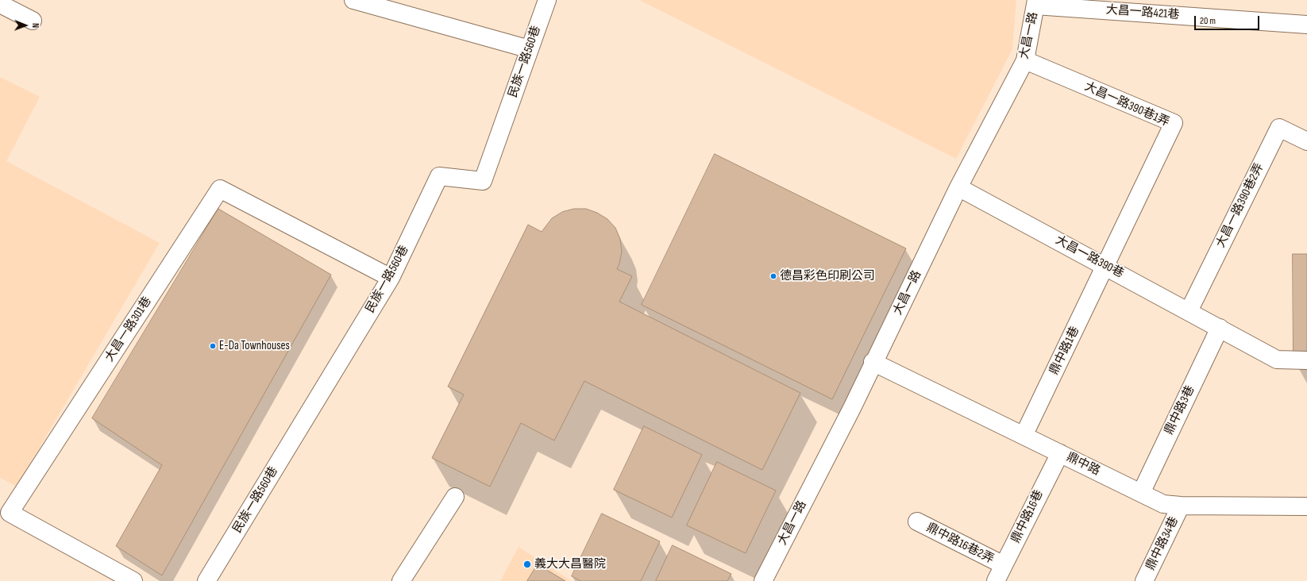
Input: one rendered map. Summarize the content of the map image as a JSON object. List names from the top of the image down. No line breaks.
{"streets":{"street":["大昌一路421巷","大昌一路","民族一路560巷","大昌一路390巷1弄","大昌一路390巷2弄","大昌一路390巷","大昌一路301巷","鼎中路1巷","鼎中路3巷","鼎中路","鼎中路16巷","鼎中路16巷2弄","鼎中路34巷"]},"crossings":[["大昌一路421巷","大昌一路"],["大昌一路","大昌一路390巷1弄"],["大昌一路","大昌一路390巷"],["大昌一路","鼎中路"],["民族一路560巷","大昌一路301巷"],["大昌一路390巷1弄","大昌一路390巷"],["大昌一路390巷1弄","鼎中路1巷"],["大昌一路390巷2弄","大昌一路390巷"],["大昌一路390巷","鼎中路1巷"],["大昌一路390巷","鼎中路3巷"],["鼎中路1巷","鼎中路"],["鼎中路3巷","鼎中路"],["鼎中路","鼎中路16巷"],["鼎中路","鼎中路34巷"],["鼎中路16巷","鼎中路16巷2弄"]],"places":["德昌彩色印刷公司","E-Da Townhouses","義大大昌醫院"],"scale_bar":"20 m","north":"right"}
